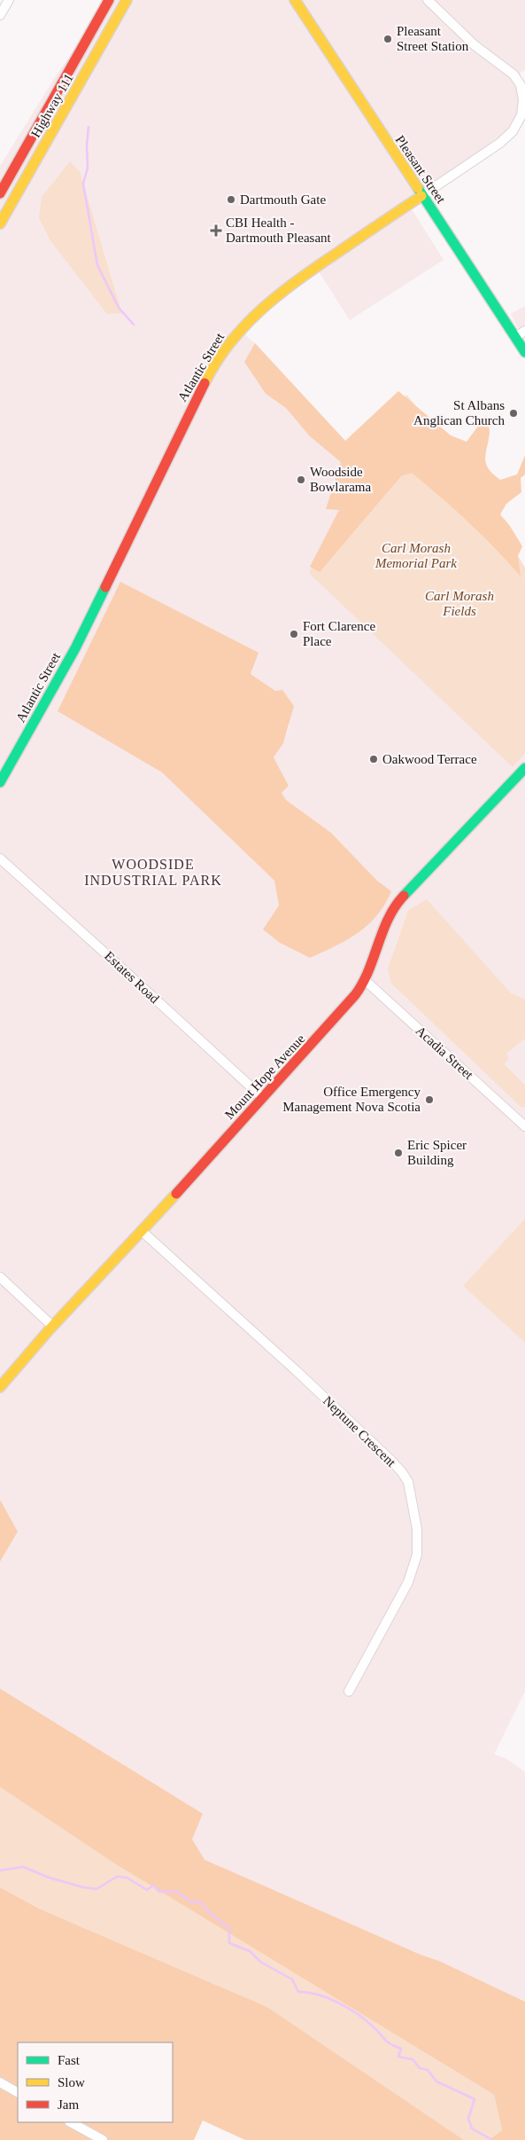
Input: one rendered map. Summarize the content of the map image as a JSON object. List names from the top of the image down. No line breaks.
{"streets":{"main road":["Highway 111","Pleasant Street","Atlantic Street","Mount Hope Avenue"],"street":["Estates Road","Acadia Street","Neptune Crescent"]},"crossings":[["Pleasant Street","Atlantic Street"],["Estates Road","Mount Hope Avenue"],["Acadia Street","Mount Hope Avenue"],["Mount Hope Avenue","Neptune Crescent"]],"districts":["WOODSIDE INDUSTRIAL PARK"],"parks":["Carl Morash Memorial Park","Carl Morash Fields"],"places":{"other":["Pleasant Street Station","Dartmouth Gate","St Albans Anglican Church","Woodside Bowlarama","Fort Clarence Place","Oakwood Terrace","Office Emergency Management Nova Scotia","Eric Spicer Building"],"health":["CBI Health - Dartmouth Pleasant"]},"legend":["Fast","Slow","Jam"]}
